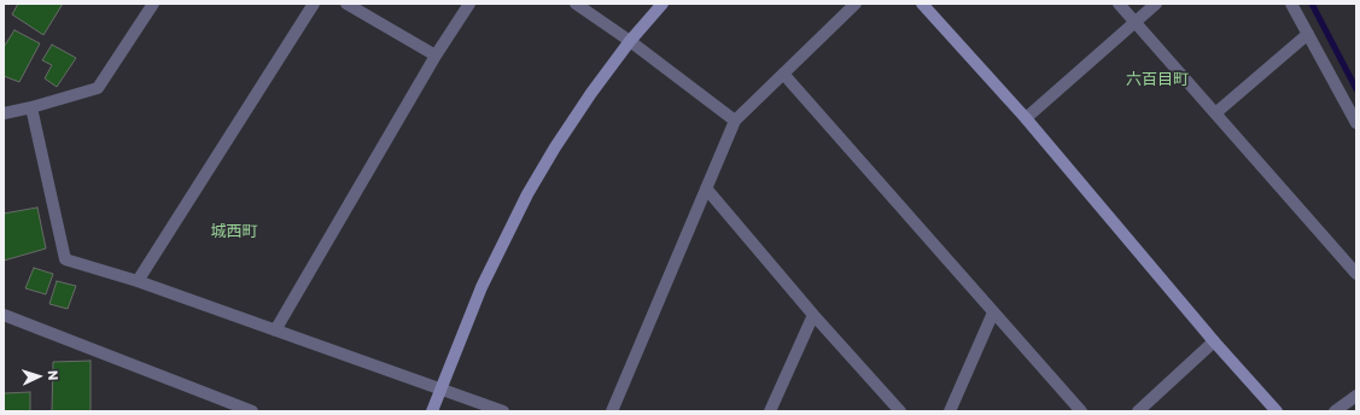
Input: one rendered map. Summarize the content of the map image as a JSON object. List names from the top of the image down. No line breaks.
{"districts":["六百目町","城西町"],"north":"right"}
